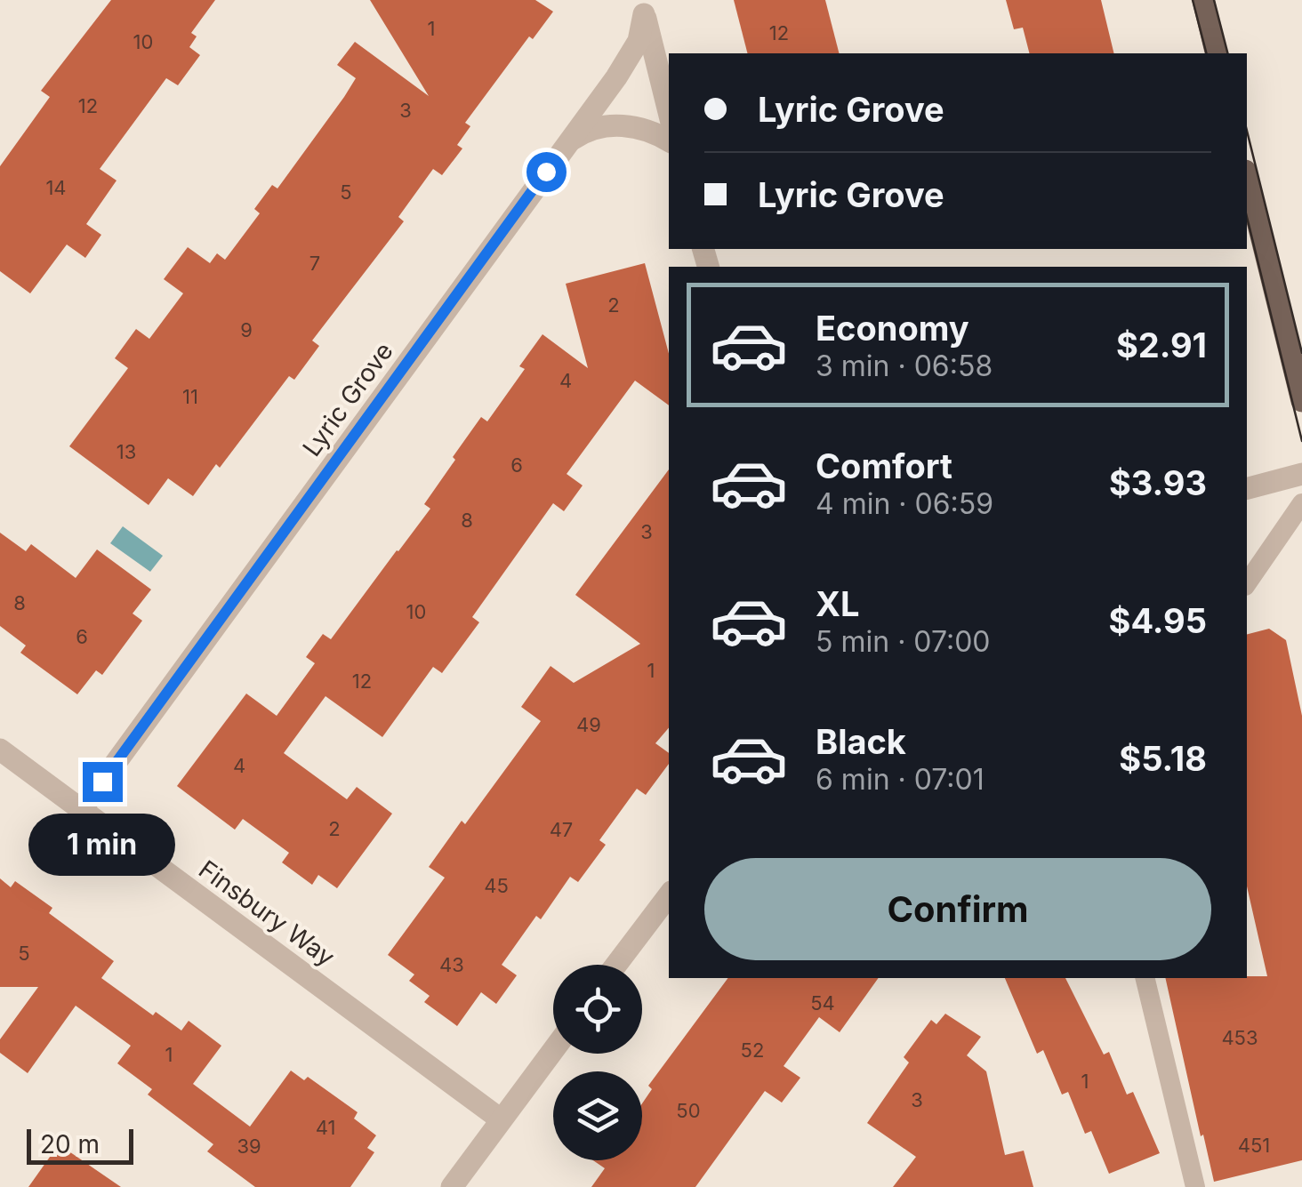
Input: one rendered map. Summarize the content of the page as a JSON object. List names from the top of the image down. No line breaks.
{"streets":{"street":["Lyric Grove","Finsbury Way"]},"crossings":[["Lyric Grove","Finsbury Way"]],"house_numbers":["1","12","10","12","3","14","5","7","2","9","4","11","13","6","8","3","8","10","6","1","12","49","4","2","47","45","5","43","54","453","52","1","1","3","50","41","451","39"],"scale_bar":"20 m","page":{"banner":["Lyric Grove","Lyric Grove"],"list":[{"name":"Economy","note":"3 min · 06:58","value":"$2.91"},{"name":"Comfort","note":"4 min · 06:59","value":"$3.93"},{"name":"XL","note":"5 min · 07:00","value":"$4.95"},{"name":"Black","note":"6 min · 07:01","value":"$5.18"}],"bubble":"1 min","buttons":"Confirm","scale":"20 m"}}
